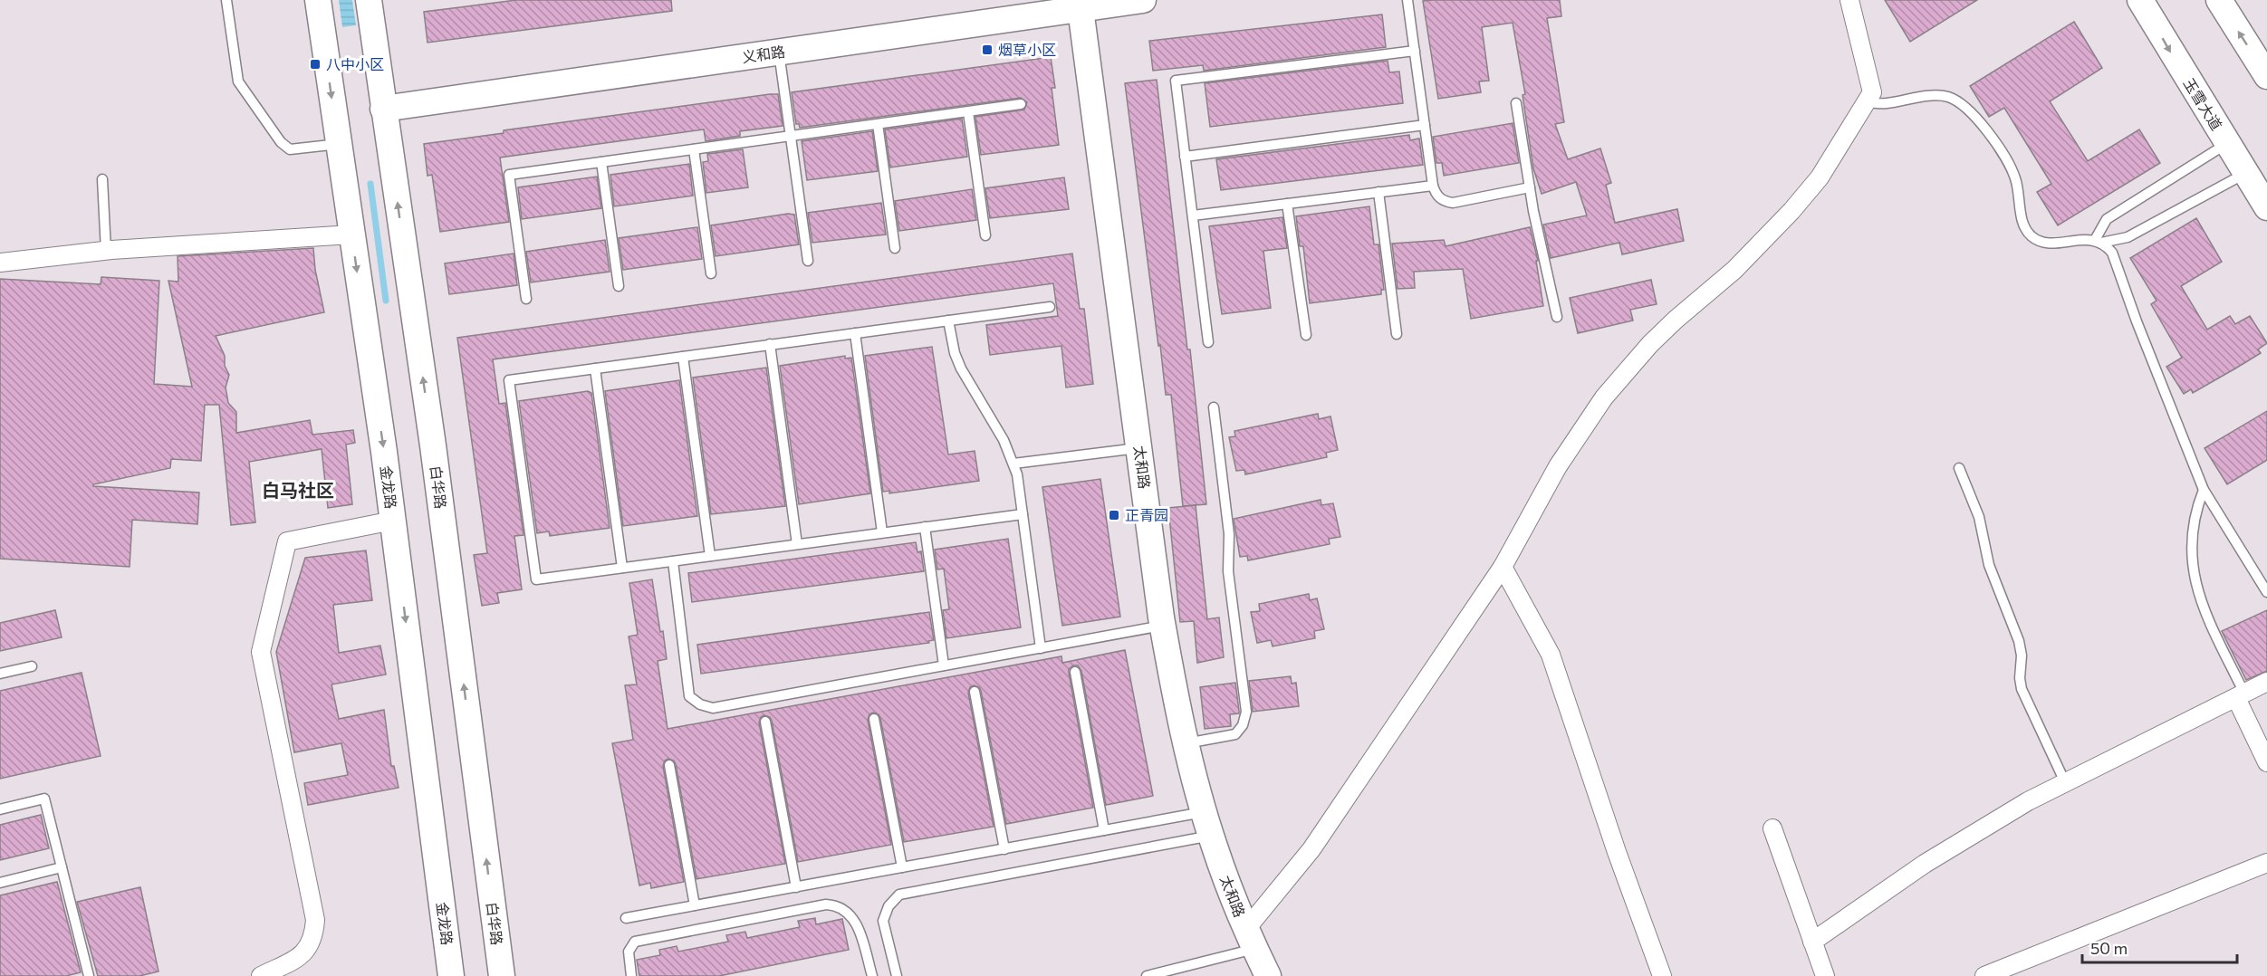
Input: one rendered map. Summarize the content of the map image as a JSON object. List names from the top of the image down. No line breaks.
{"streets":{"main road":["义和路","玉雪大道","太和路","金龙路","白华路"]},"crossings":[["义和路","太和路"],["义和路","白华路"]],"one_way":["金龙路","白华路"],"districts":["白马社区"],"places":{"transit":["烟草小区","八中小区","正青园"]},"scale_bar":"50 m"}
